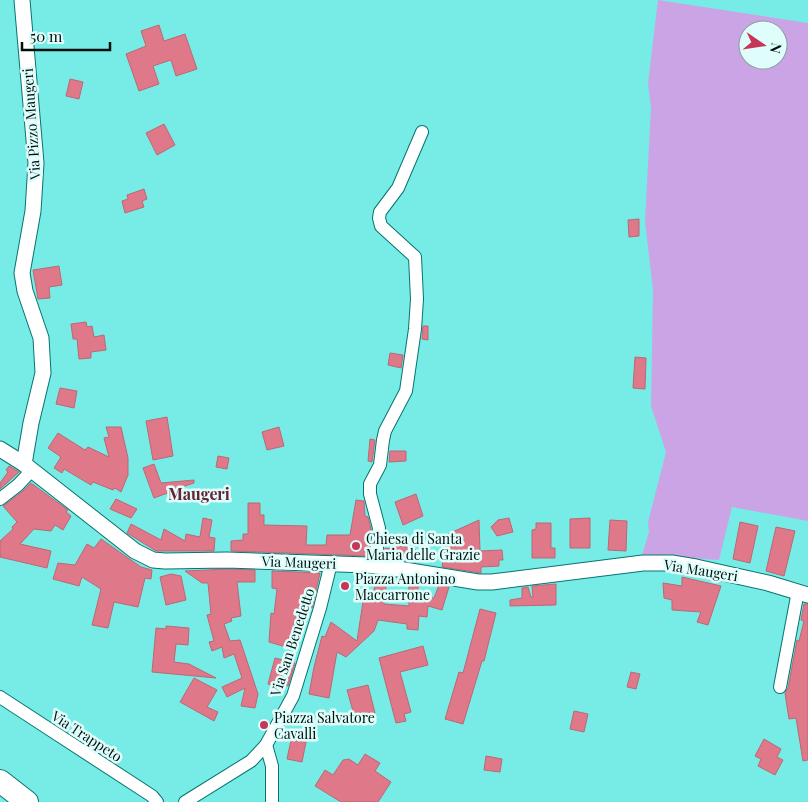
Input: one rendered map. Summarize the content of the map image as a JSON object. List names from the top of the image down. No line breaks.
{"streets":{"street":["Via Pizzo Maugeri","Via Maugeri","Via San Benedetto","Via Trappeto"]},"crossings":[["Via Pizzo Maugeri","Via Maugeri"],["Via Maugeri","Via San Benedetto"]],"districts":["Maugeri"],"places":["Chiesa di Santa Maria delle Grazie","Piazza Antonino Maccarrone","Piazza Salvatore Cavalli"],"scale_bar":"50 m","north":"right"}
